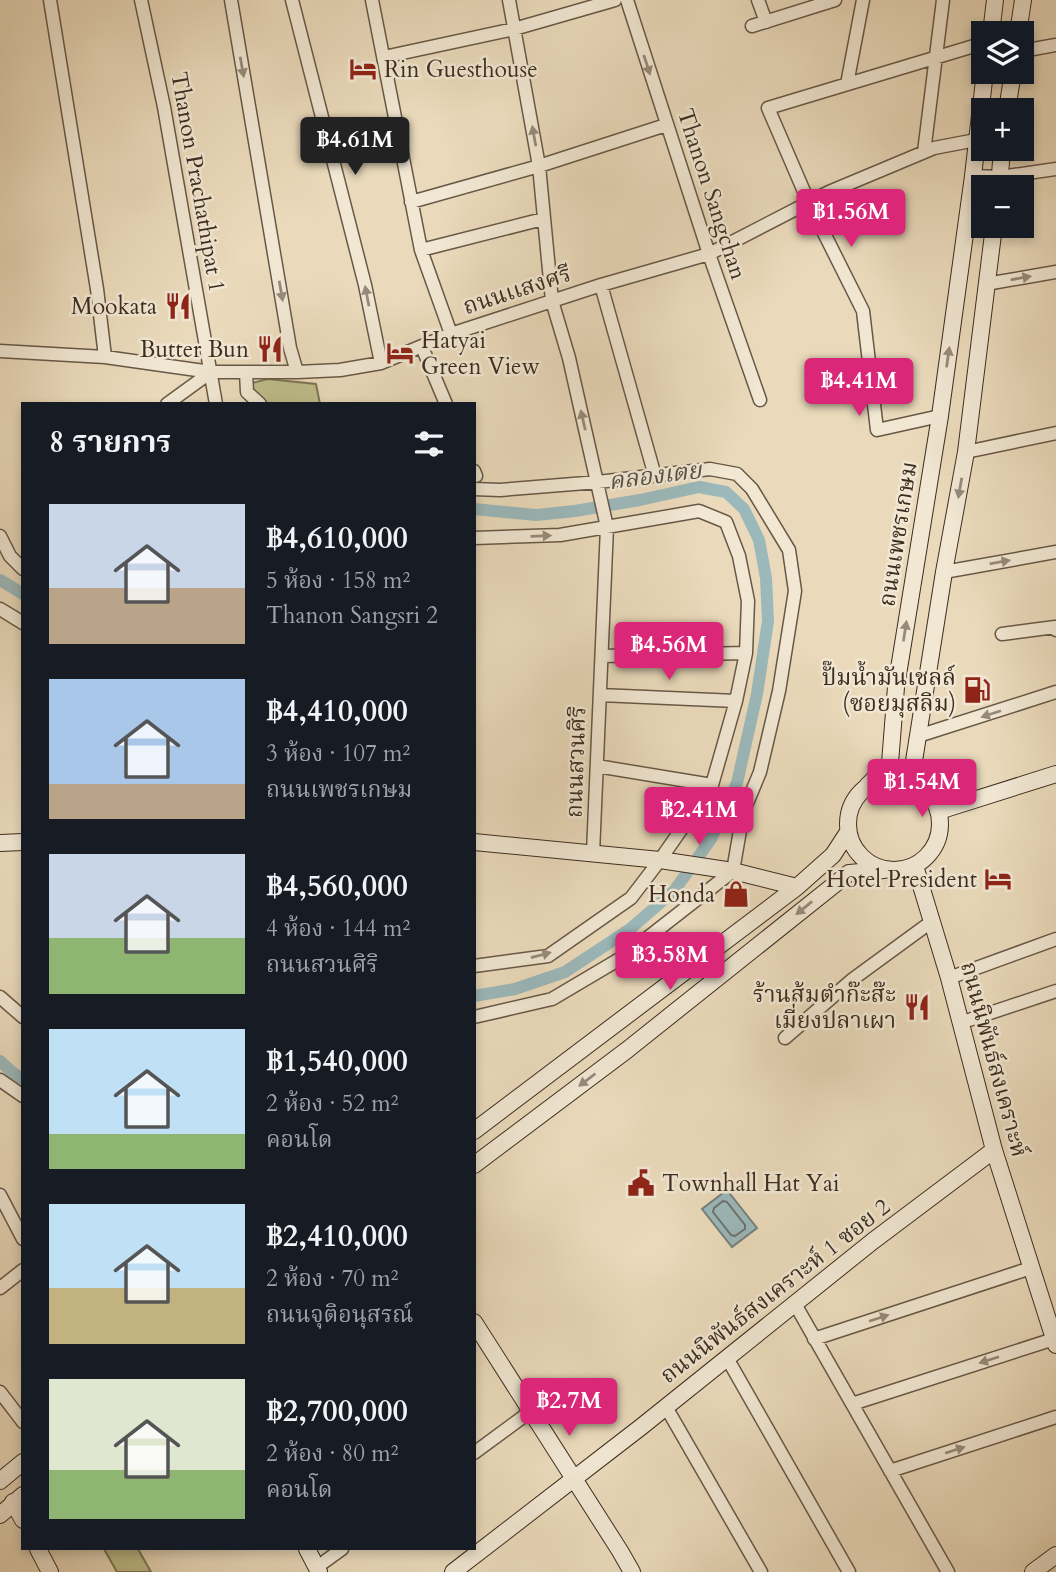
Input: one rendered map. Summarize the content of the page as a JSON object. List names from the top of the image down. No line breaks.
{"streets":{"main road":["ถนนเพชรเกษม","ถนนนิพันธ์สงเคราะห์","ถนนนิพันธ์สงเคราะห์ 1 ซอย 2"],"street":["Thanon Prachathipat 1","Thanon Sangchan","ถนนเเสงศรี","ถนนสวนศิริ"]},"crossings":[["Thanon Prachathipat 1","ถนนเเสงศรี"],["Thanon Sangchan","ถนนเเสงศรี"],["ถนนเเสงศรี","ถนนสวนศิริ"],["ถนนเพชรเกษม","ถนนนิพันธ์สงเคราะห์"],["ถนนนิพันธ์สงเคราะห์","ถนนนิพันธ์สงเคราะห์ 1 ซอย 2"]],"water":["คลองเตย"],"places":{"hotel":["Rin Guesthouse","Hatyai Green View","Hotel President"],"restaurant":["Mookata","Butter Bun","ร้านส้มตำก๊ะส๊ะ เมี่ยงปลาเผา"],"fuel station":["ปั๊มน้ำมันเชลล์ (ซอยมุสลิม)"],"shop":["Honda"],"public building":["Townhall Hat Yai"]},"page":{"map_buttons":["+","−"],"price":["฿4.61M","฿1.56M","฿4.41M","฿4.56M","฿1.54M","฿2.41M","฿3.58M","฿2.7M"],"heading":"8 รายการ","list":[{"name":"฿4,610,000","note":"5 ห้อง · 158 m² · Thanon Sangsri 2"},{"name":"฿4,410,000","note":"3 ห้อง · 107 m² · ถนนเพชรเกษม"},{"name":"฿4,560,000","note":"4 ห้อง · 144 m² · ถนนสวนศิริ"},{"name":"฿1,540,000","note":"2 ห้อง · 52 m² · คอนโด"},{"name":"฿2,410,000","note":"2 ห้อง · 70 m² · ถนนจุติอนุสรณ์"},{"name":"฿2,700,000","note":"2 ห้อง · 80 m² · คอนโด"}]}}
